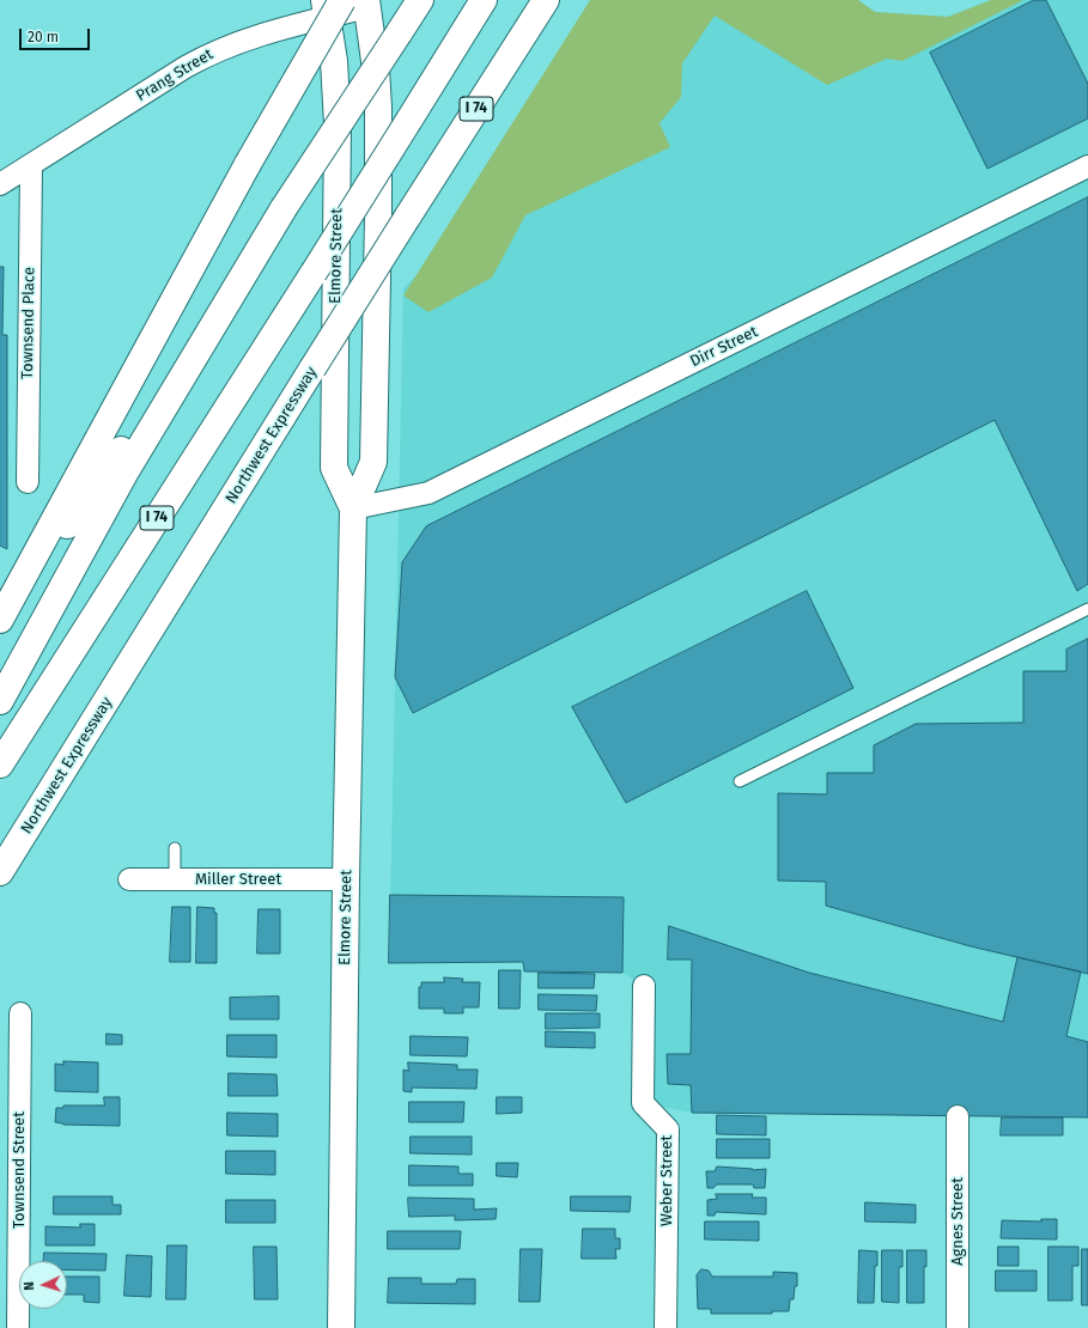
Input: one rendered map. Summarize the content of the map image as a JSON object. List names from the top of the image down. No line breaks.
{"streets":{"main road":["I 74","Elmore Street","Northwest Expressway"],"street":["Prang Street","Townsend Place","Dirr Street","Miller Street","Townsend Street","Weber Street","Agnes Street"]},"crossings":[["Prang Street","Elmore Street"],["Prang Street","Townsend Place"],["Elmore Street","Dirr Street"],["Elmore Street","Miller Street"]],"scale_bar":"20 m","north":"left"}
